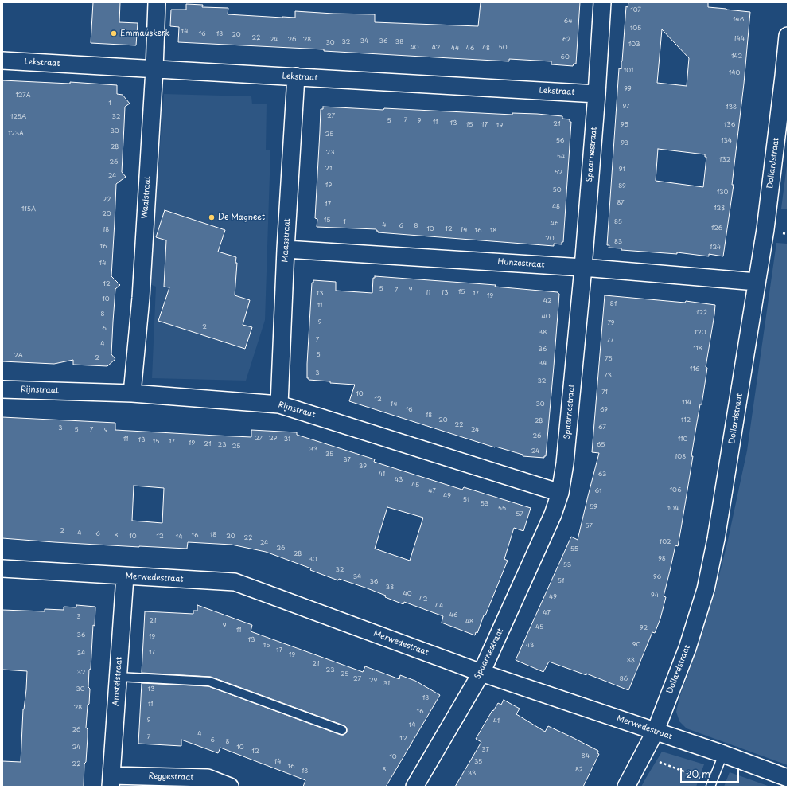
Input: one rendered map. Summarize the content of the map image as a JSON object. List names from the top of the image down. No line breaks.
{"streets":{"street":["Lekstraat","Spaarnestraat","Dollardstraat","Waalstraat","Maasstraat","Hunzestraat","Rijnstraat","Merwedestraat","Amstelstraat","Reggestraat"]},"crossings":[["Lekstraat","Spaarnestraat"],["Lekstraat","Waalstraat"],["Lekstraat","Maasstraat"],["Spaarnestraat","Hunzestraat"],["Spaarnestraat","Rijnstraat"],["Spaarnestraat","Merwedestraat"],["Dollardstraat","Hunzestraat"],["Dollardstraat","Merwedestraat"],["Waalstraat","Rijnstraat"],["Maasstraat","Hunzestraat"],["Maasstraat","Rijnstraat"],["Merwedestraat","Amstelstraat"],["Amstelstraat","Reggestraat"]],"places":["Emmaüskerk","De Magneet"],"house_numbers":["107","146","64","105","14","16","18","20","22","144","24","26","28","62","34","36","32","38","30","103","40","42","50","44","46","48","142","60","101","140","99","127A","1","97","138","27","125A","32","7","5","9","11","13","21","15","17","95","136","19","30","123A","25","56","134","93","28","23","54","132","26","21","91","52","24","19","89","50","130","22","87","17","48","128","115A","20","15","1","85","46","4","6","8","126","10","12","18","14","16","18","20","83","16","124","14","12","5","9","7","15","11","13","13","17","19","10","42","81","11","122","8","40","9","79","2","6","38","120","7","77","4","118","36","5","2A","2","75","34","116","3","73","32","71","10","12","114","14","30","16","69","18","20","112","28","22","67","3","5","7","24","9","26","27","29","11","31","110","13","15","17","19","21","23","65","25","33","24","35","108","37","39","41","63","43","45","106","47","61","49","51","53","59","55","104","57","57","2","4","6","18","8","16","10","12","20","14","22","102","24","26","55","28","98","30","53","32","34","96","51","36","38","40","94","49","42","44","47","46","3","21","48","9","45","92","11","36","19","13","90","15","43","17","17","34","19","88","21","23","32","25","27","86","29","31","30","13","18","11","28","16","9","41","14","26","4","7","12","6","8","24","10","37","12","84","10","14","35","22","16","8","82","18","33"],"scale_bar":"20 m"}
